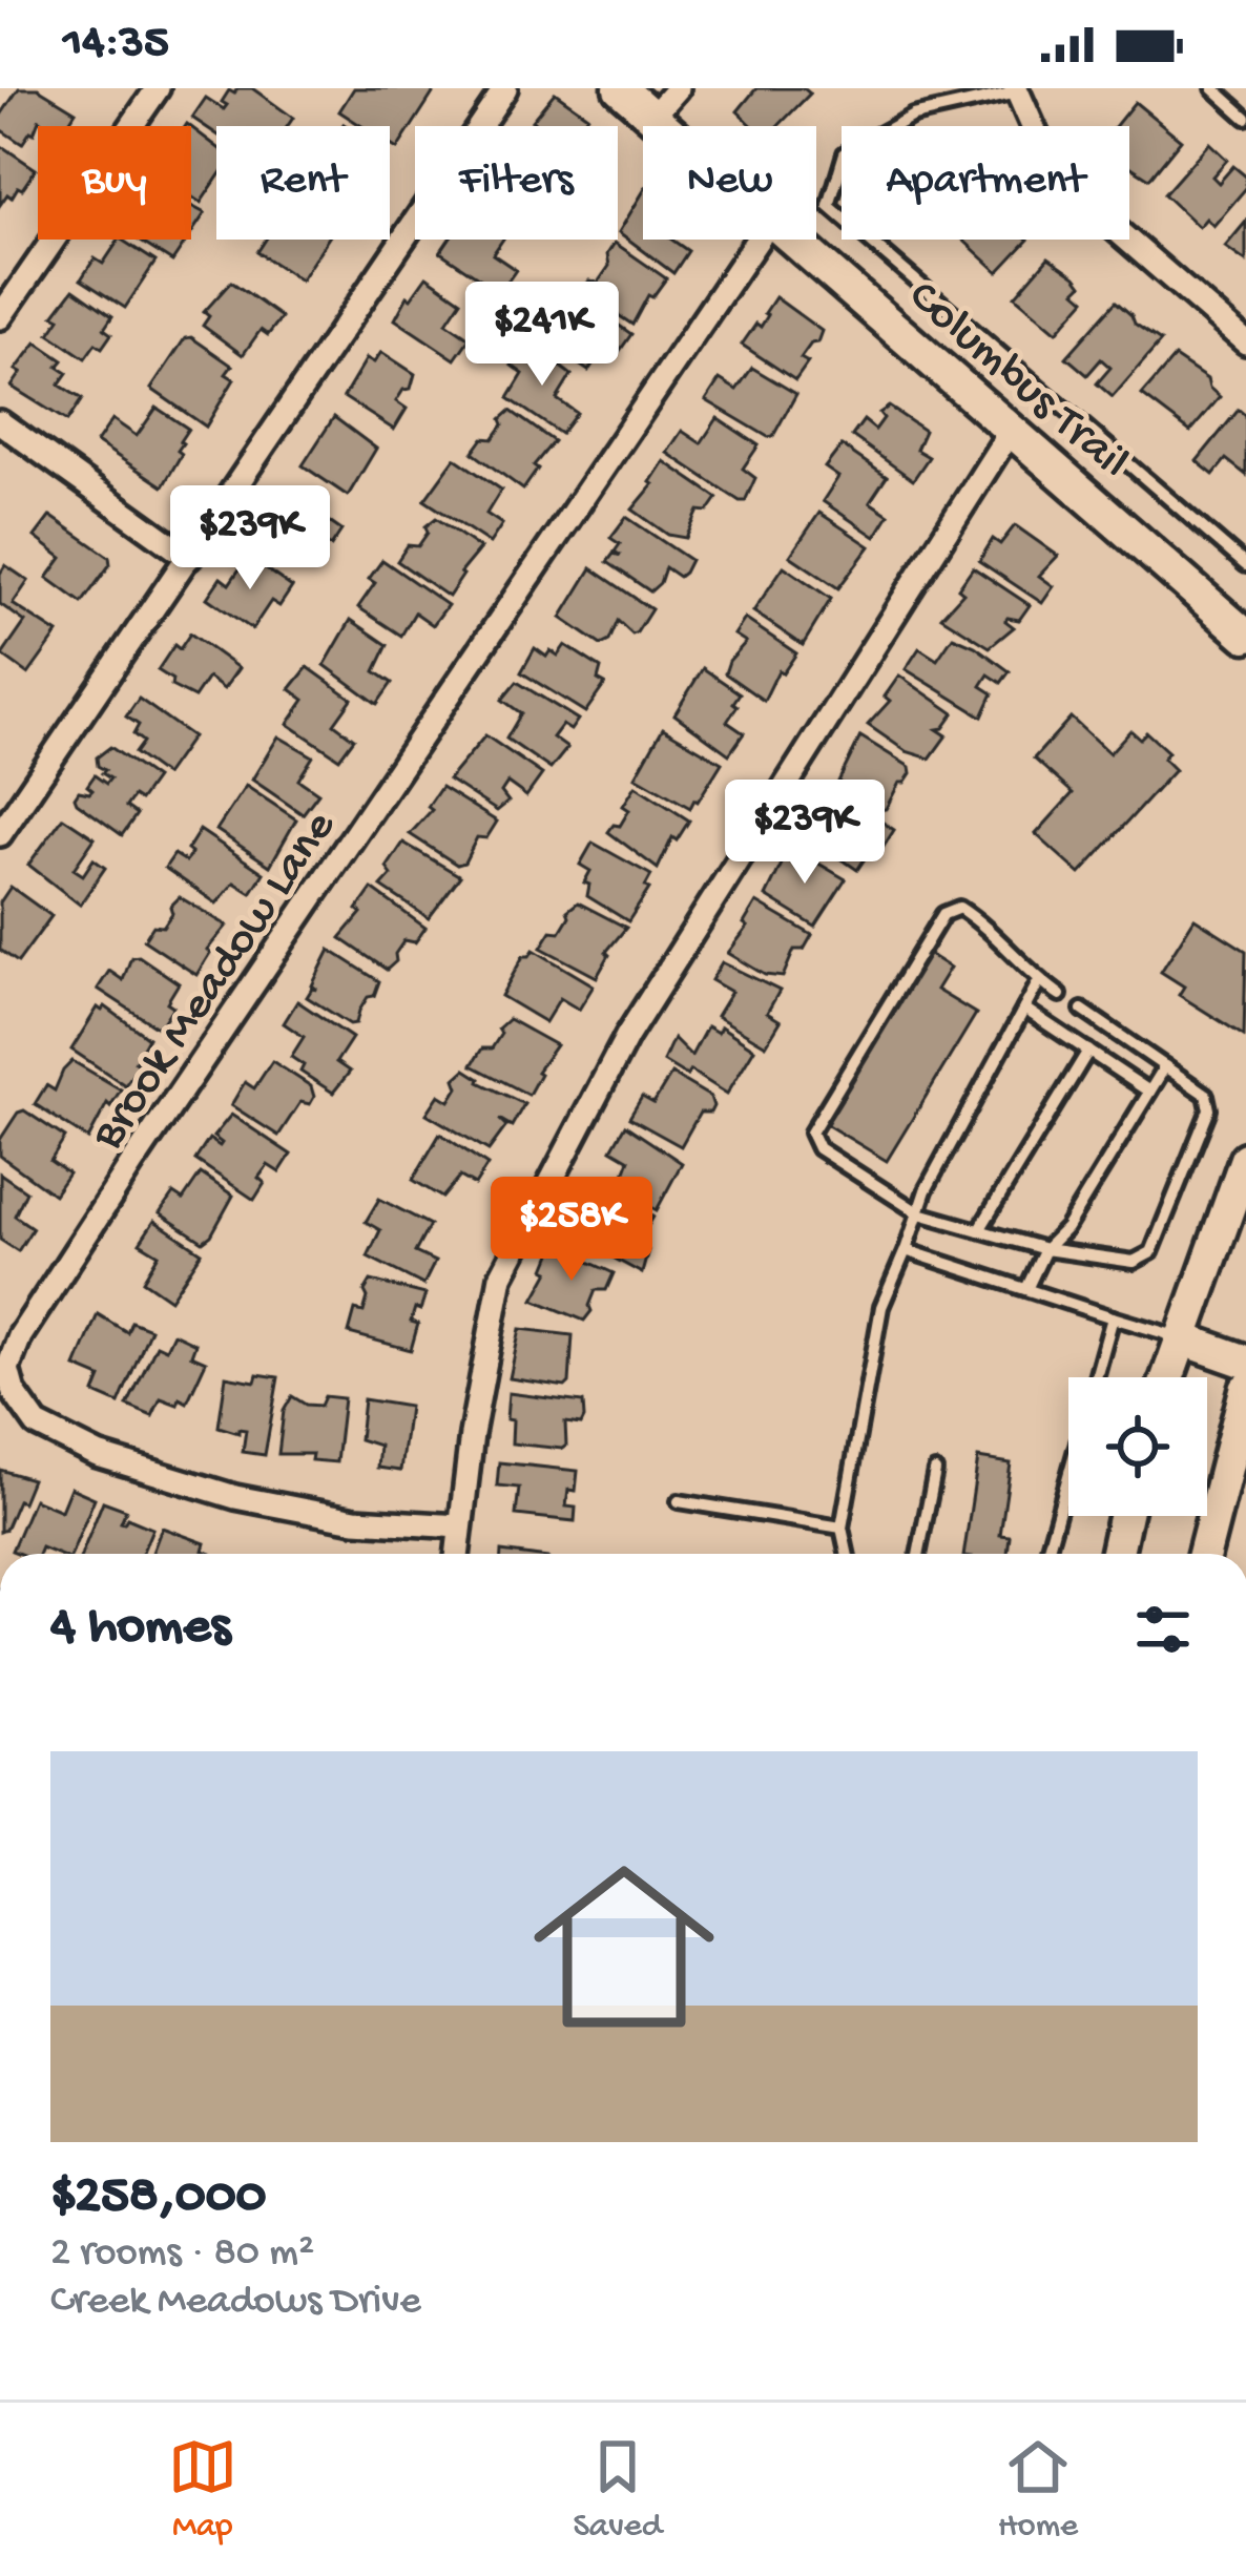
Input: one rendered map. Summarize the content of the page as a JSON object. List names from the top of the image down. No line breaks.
{"streets":{"street":["Columbus Trail","Brook Meadow Lane"]},"page":{"status":"14:35","chip":["Buy","Rent","Filters","New","Apartment"],"price":["$241K","$239K","$239K","$258K"],"heading":"4 homes","list":[{"name":"$258,000","note":"2 rooms · 80 m² · Creek Meadows Drive"}],"tabs":["Map","Saved","Home"]}}
